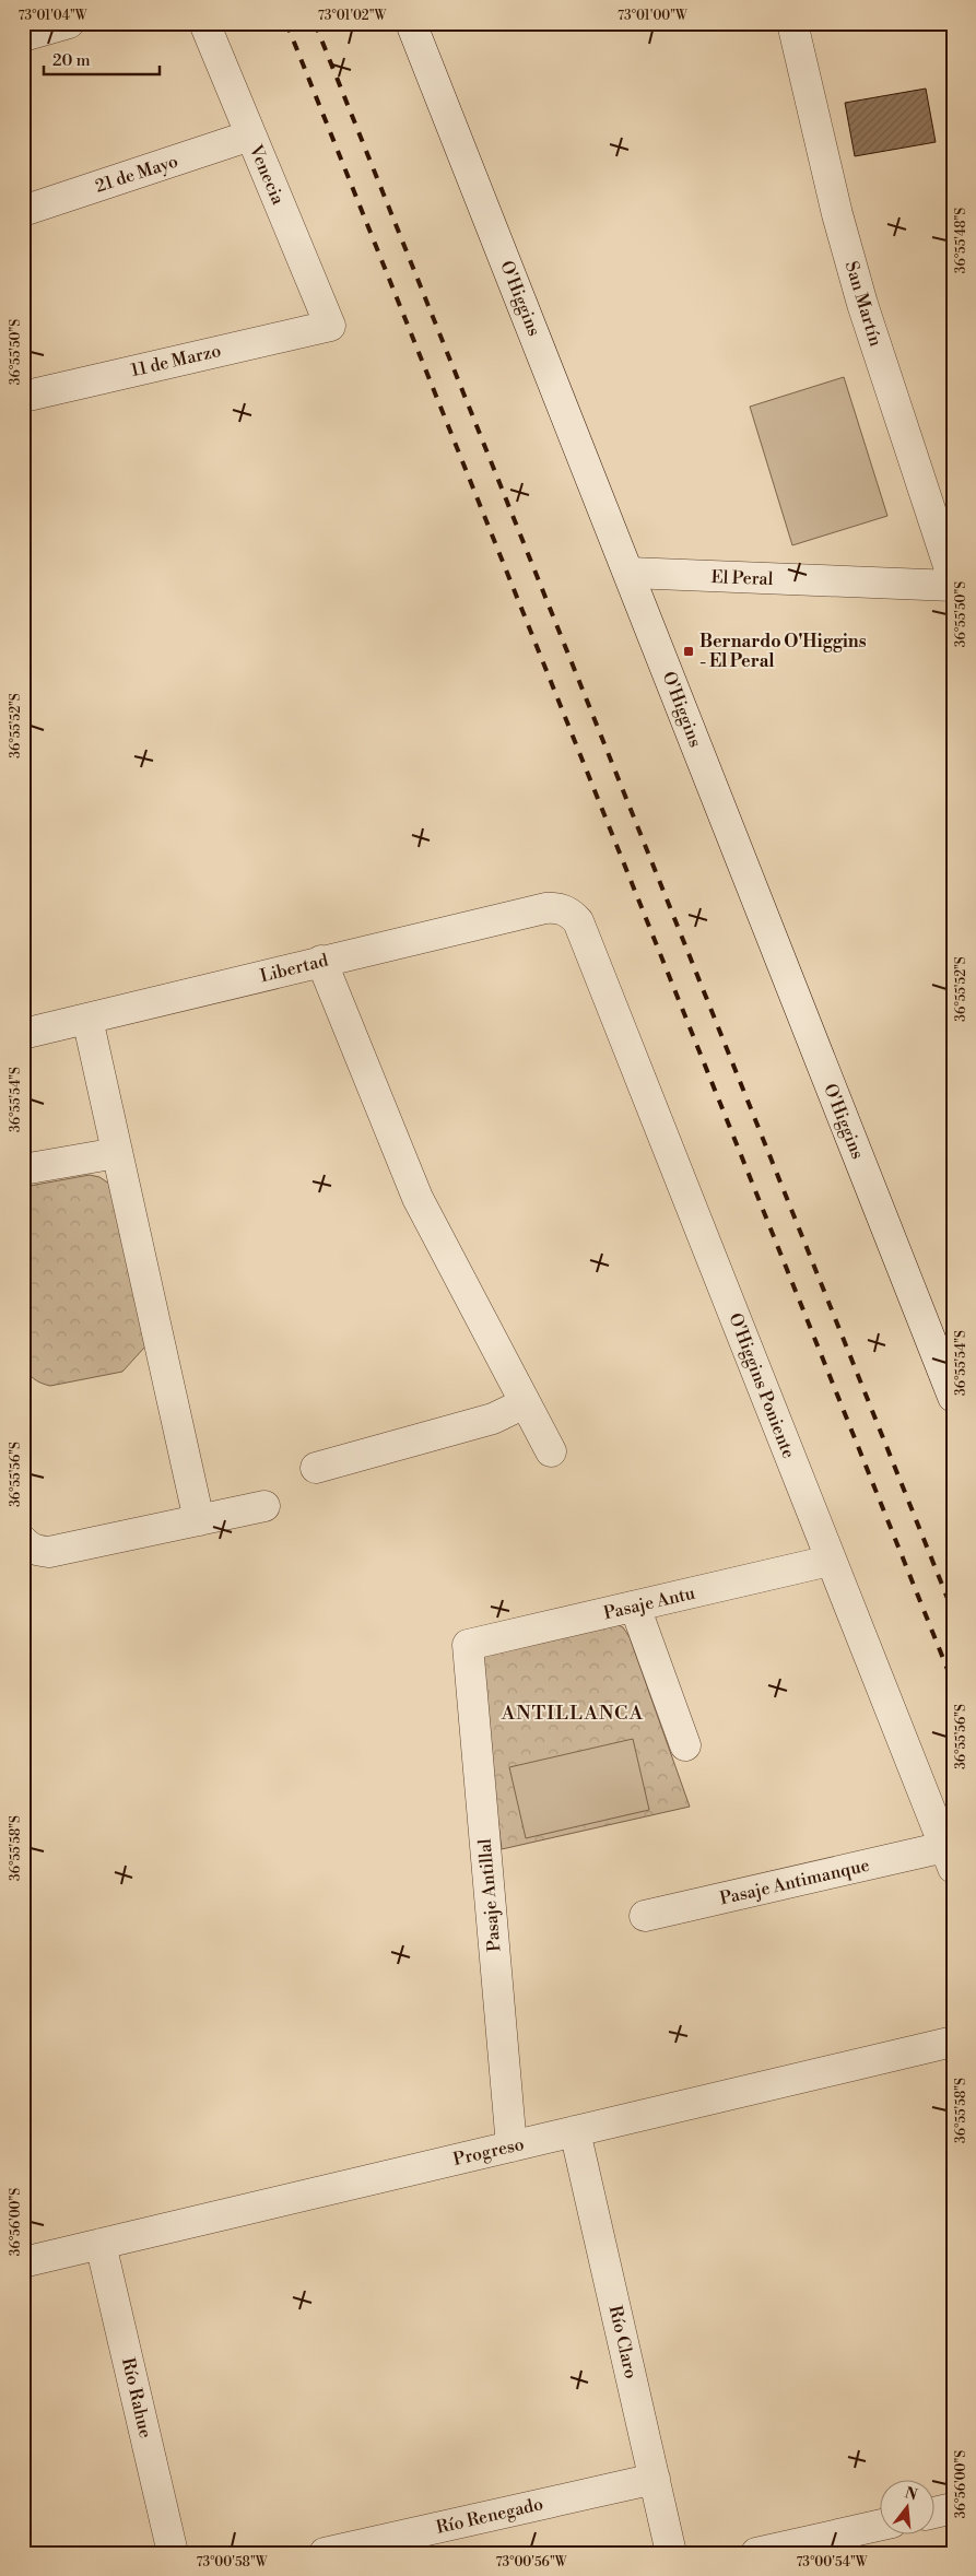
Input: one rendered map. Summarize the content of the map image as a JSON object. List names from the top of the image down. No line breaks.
{"streets":{"street":["21 de Mayo","Venecia","O'Higgins","San Martín","11 de Marzo","El Peral","Libertad","O'Higgins Poniente","Pasaje Antu","Pasaje Antimanque","Pasaje Antillal","Progreso","Río Claro","Río Rahue","Río Renegado"]},"crossings":[["21 de Mayo","Venecia"],["Venecia","11 de Marzo"],["O'Higgins","El Peral"],["Libertad","O'Higgins Poniente"],["O'Higgins Poniente","Pasaje Antu"],["O'Higgins Poniente","Pasaje Antimanque"],["Pasaje Antu","Pasaje Antillal"],["Pasaje Antillal","Progreso"],["Progreso","Río Claro"],["Progreso","Río Rahue"],["Río Claro","Río Renegado"]],"districts":["ANTILLANCA"],"places":{"transit":["Bernardo O'Higgins - El Peral"]},"scale_bar":"20 m","north":"top","coordinates":["73°01'04\"W","73°01'02\"W","73°01'00\"W","36°55'48\"S","36°55'50\"S","36°55'52\"S","36°55'54\"S","36°55'56\"S","36°55'58\"S","36°56'00\"S","73°00'58\"W","73°00'56\"W","73°00'54\"W"]}
